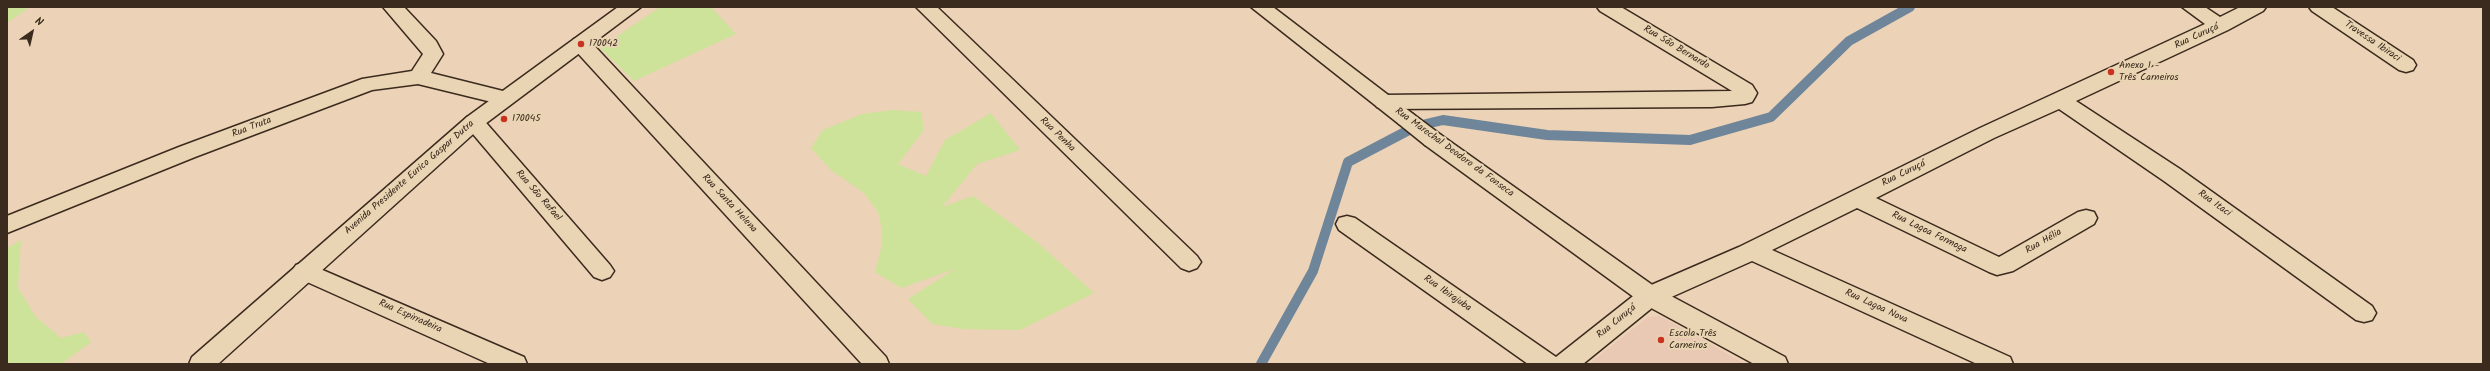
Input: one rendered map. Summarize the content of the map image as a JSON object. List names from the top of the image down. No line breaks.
{"streets":{"street":["Rua Curuçá","Travessa Ibiraci","Rua São Bernardo","Rua Truta","Rua Penha","Rua Marechal Deodoro da Fonseca","Avenida Presidente Eurico Gaspar Dutra","Rua São Rafael","Rua Santa Helena","Rua Itaci","Rua Lagoa Formoga","Rua Hélia","Rua Ibirajuba","Rua Lagoa Nova","Rua Espirradeira"]},"crossings":[["Rua Curuçá","Rua Marechal Deodoro da Fonseca"],["Rua Curuçá","Rua Itaci"],["Rua Curuçá","Rua Lagoa Formoga"],["Rua Curuçá","Rua Lagoa Nova"],["Rua São Bernardo","Rua Marechal Deodoro da Fonseca"],["Rua Truta","Avenida Presidente Eurico Gaspar Dutra"],["Avenida Presidente Eurico Gaspar Dutra","Rua São Rafael"],["Avenida Presidente Eurico Gaspar Dutra","Rua Santa Helena"],["Avenida Presidente Eurico Gaspar Dutra","Rua Espirradeira"],["Rua Lagoa Formoga","Rua Hélia"]],"places":["170042","Anexo I - Três Carneiros","170045","Escola Três Carneiros"],"north":"top right"}
